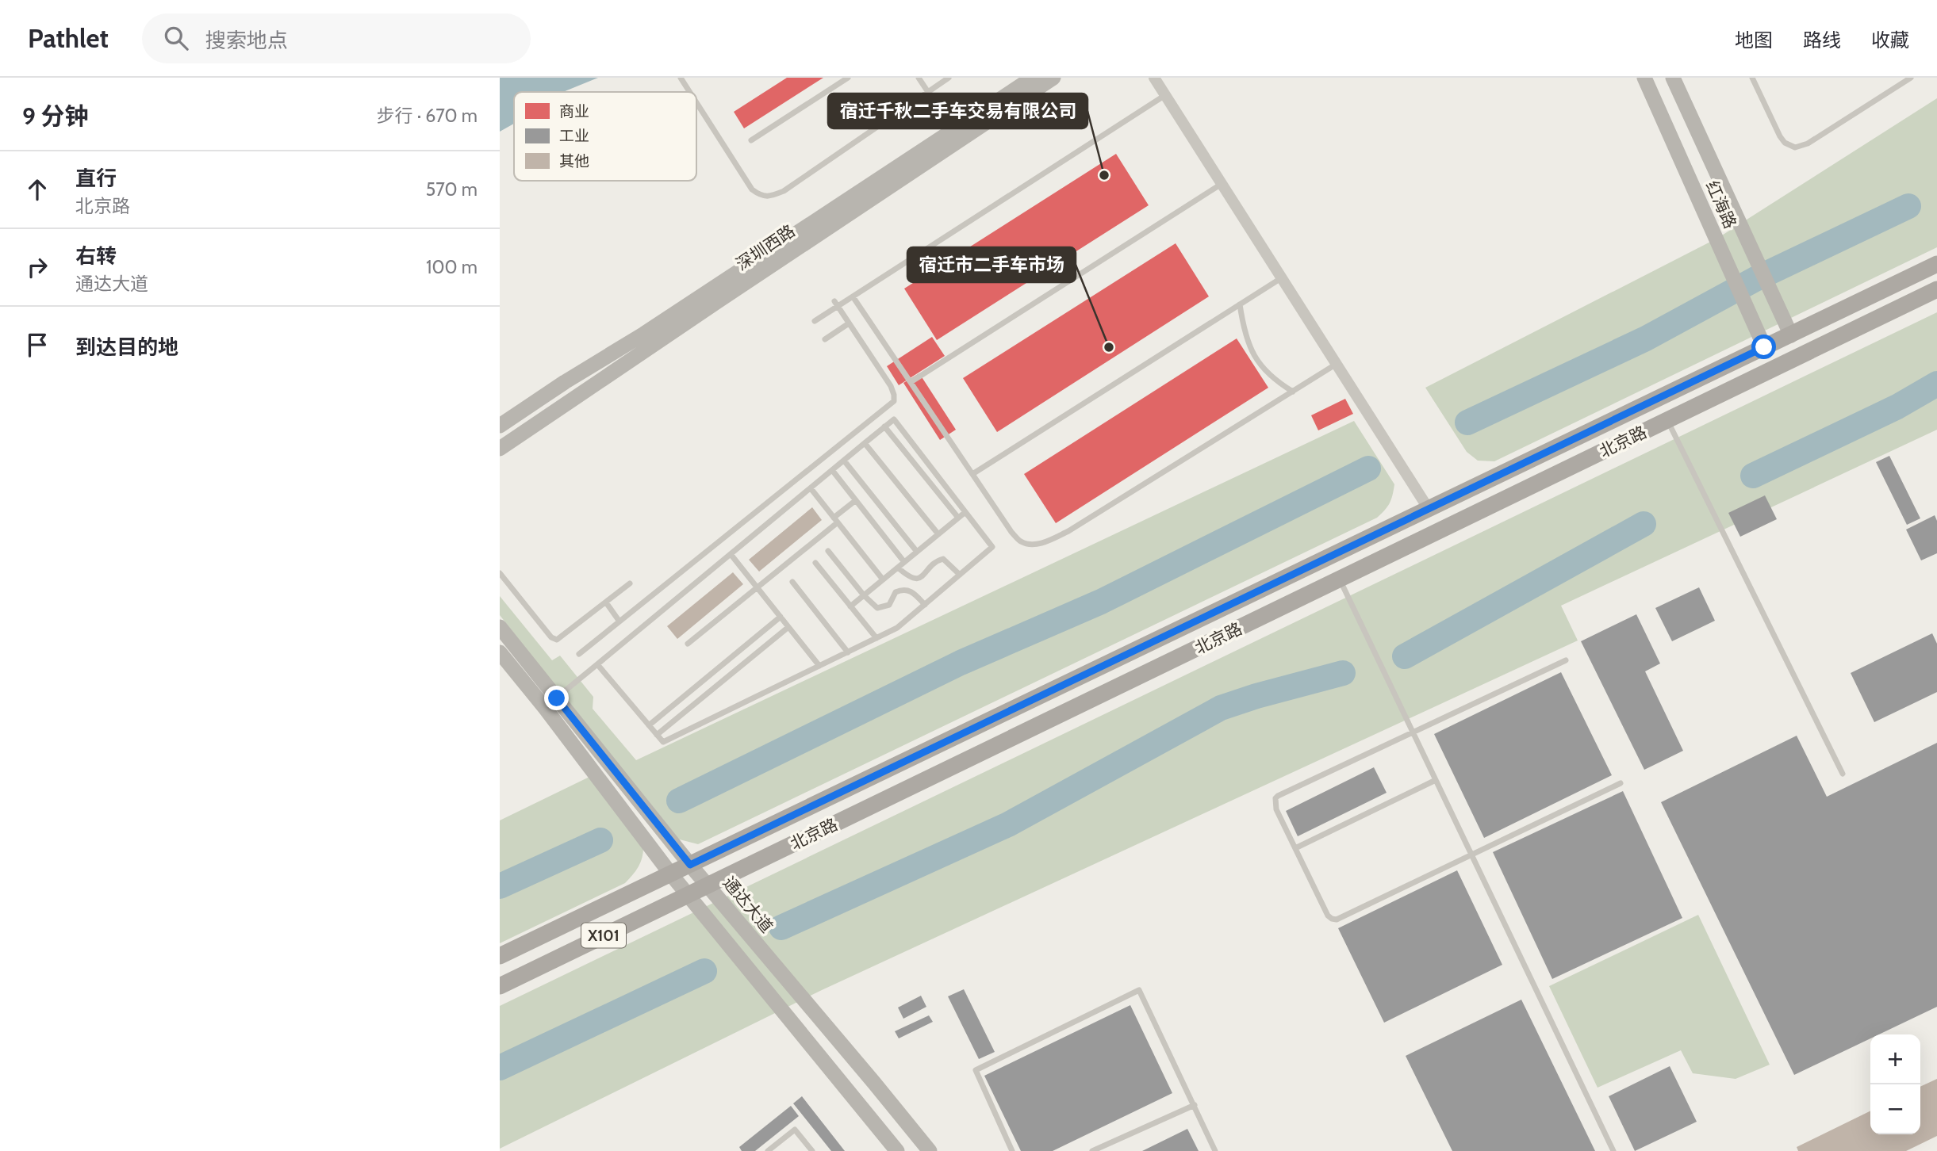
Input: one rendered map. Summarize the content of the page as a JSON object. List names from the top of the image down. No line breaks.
{"streets":{"main road":["北京路","X101"],"street":["红海路","深圳西路","通达大道"]},"crossings":[["红海路","北京路"],["北京路","通达大道"]],"places":["宿迁千秋二手车交易有限公司","宿迁市二手车市场"],"legend":["商业","工业","其他"],"page":{"header":"Pathlet","search":"搜索地点","nav":["地图","路线","收藏"],"heading":["9 分钟","步行 · 670 m"],"list":[["直行","北京路","570 m"],["右转","通达大道","100 m"],"到达目的地"],"map_buttons":["+","−"]}}
